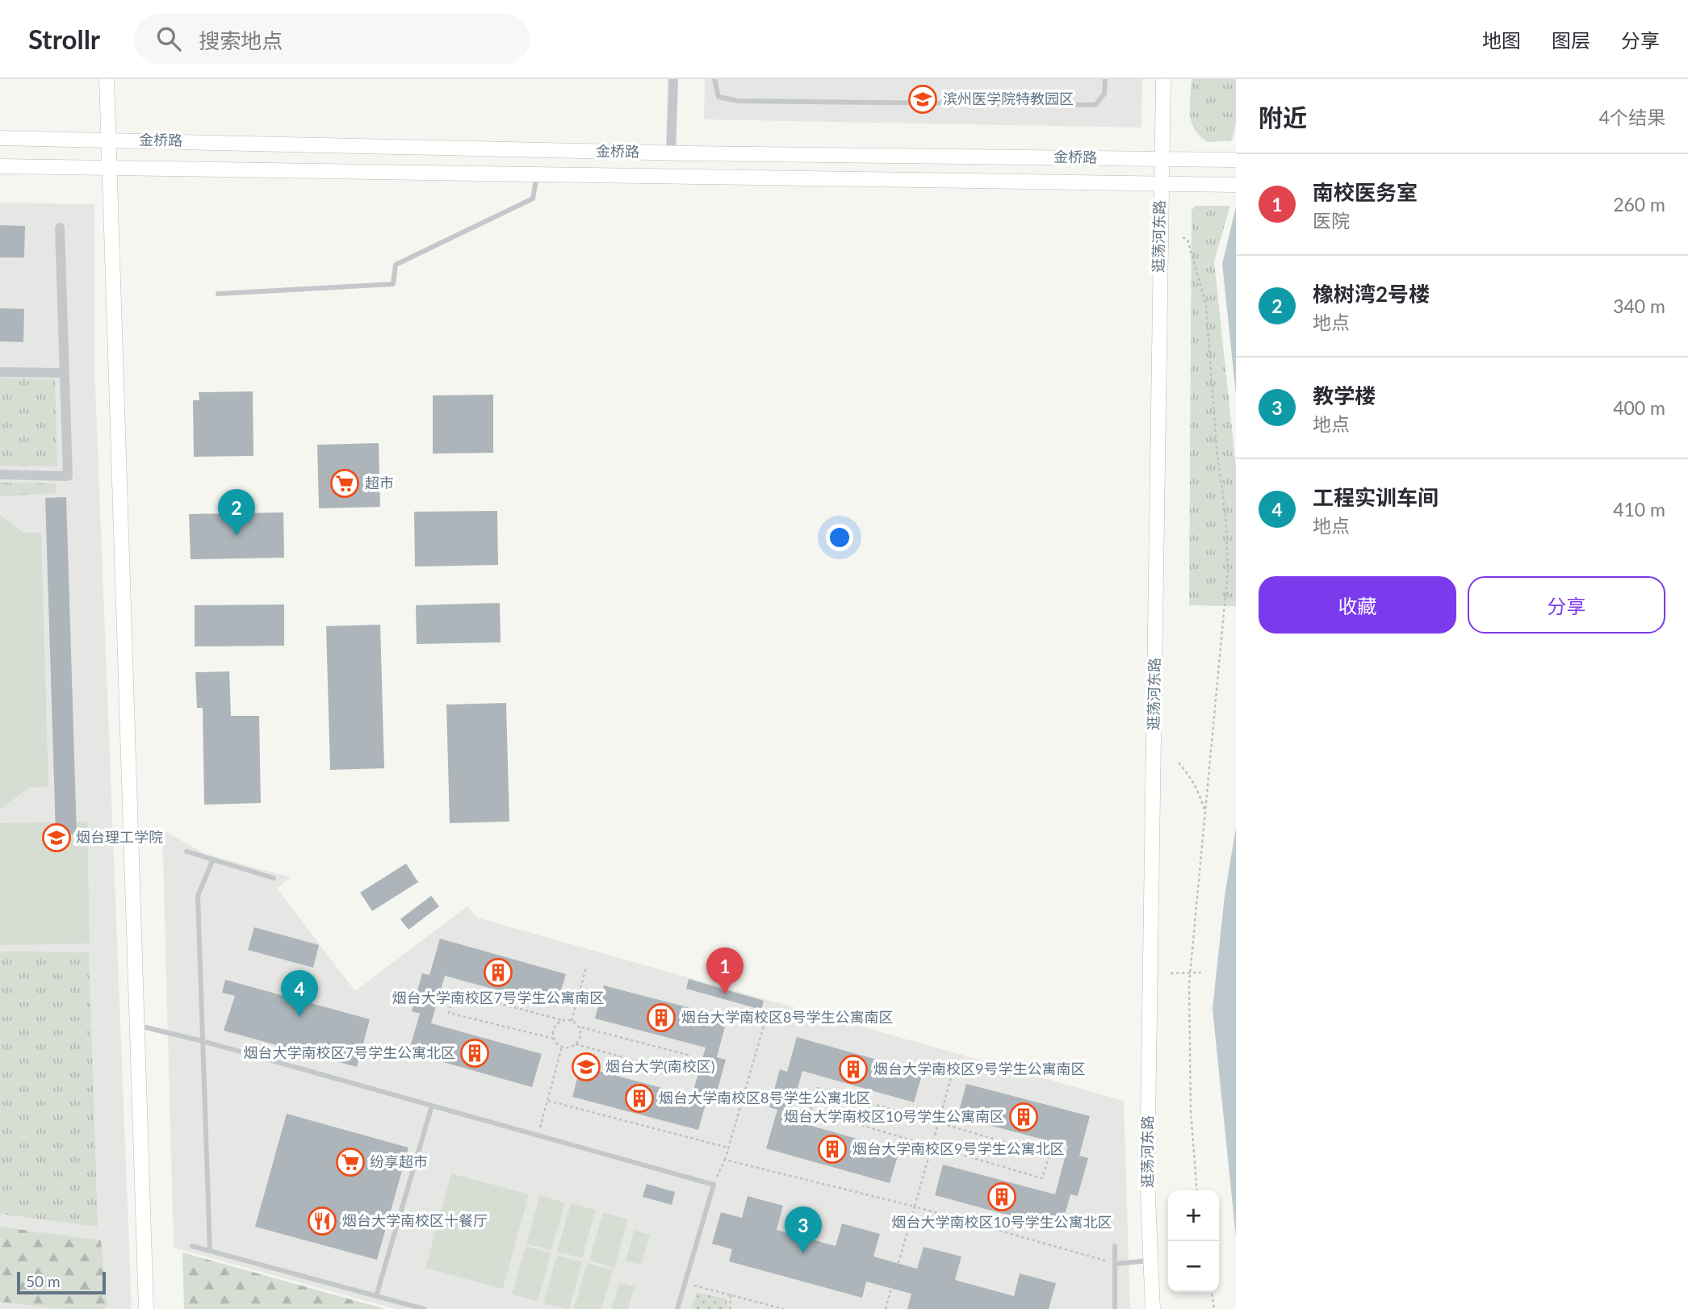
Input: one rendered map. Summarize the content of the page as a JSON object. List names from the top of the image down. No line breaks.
{"streets":{"street":["金桥路","逛荡河东路"]},"crossings":[["金桥路","逛荡河东路"]],"places":{"school or university":["滨州医学院特教园区","烟台理工学院","烟台大学(南校区)"],"supermarket":["超市","纷享超市"],"building":["烟台大学南校区7号学生公寓南区","烟台大学南校区8号学生公寓南区","烟台大学南校区7号学生公寓北区","烟台大学南校区9号学生公寓南区","烟台大学南校区8号学生公寓北区","烟台大学南校区10号学生公寓南区","烟台大学南校区9号学生公寓北区","烟台大学南校区10号学生公寓北区"],"restaurant":["烟台大学南校区十餐厅"]},"scale_bar":"50 m","page":{"header":"Strollr","search":"搜索地点","nav":["地图","图层","分享"],"heading":["附近","4个结果"],"list":[{"mark":"1","name":"南校医务室","note":"医院","value":"260 m"},{"mark":"2","name":"橡树湾2号楼","note":"地点","value":"340 m"},{"mark":"3","name":"教学楼","note":"地点","value":"400 m"},{"mark":"4","name":"工程实训车间","note":"地点","value":"410 m"}],"pins":["2","1","4","3"],"buttons":["收藏","分享"],"map_buttons":["+","−"],"scale":"50 m"}}
